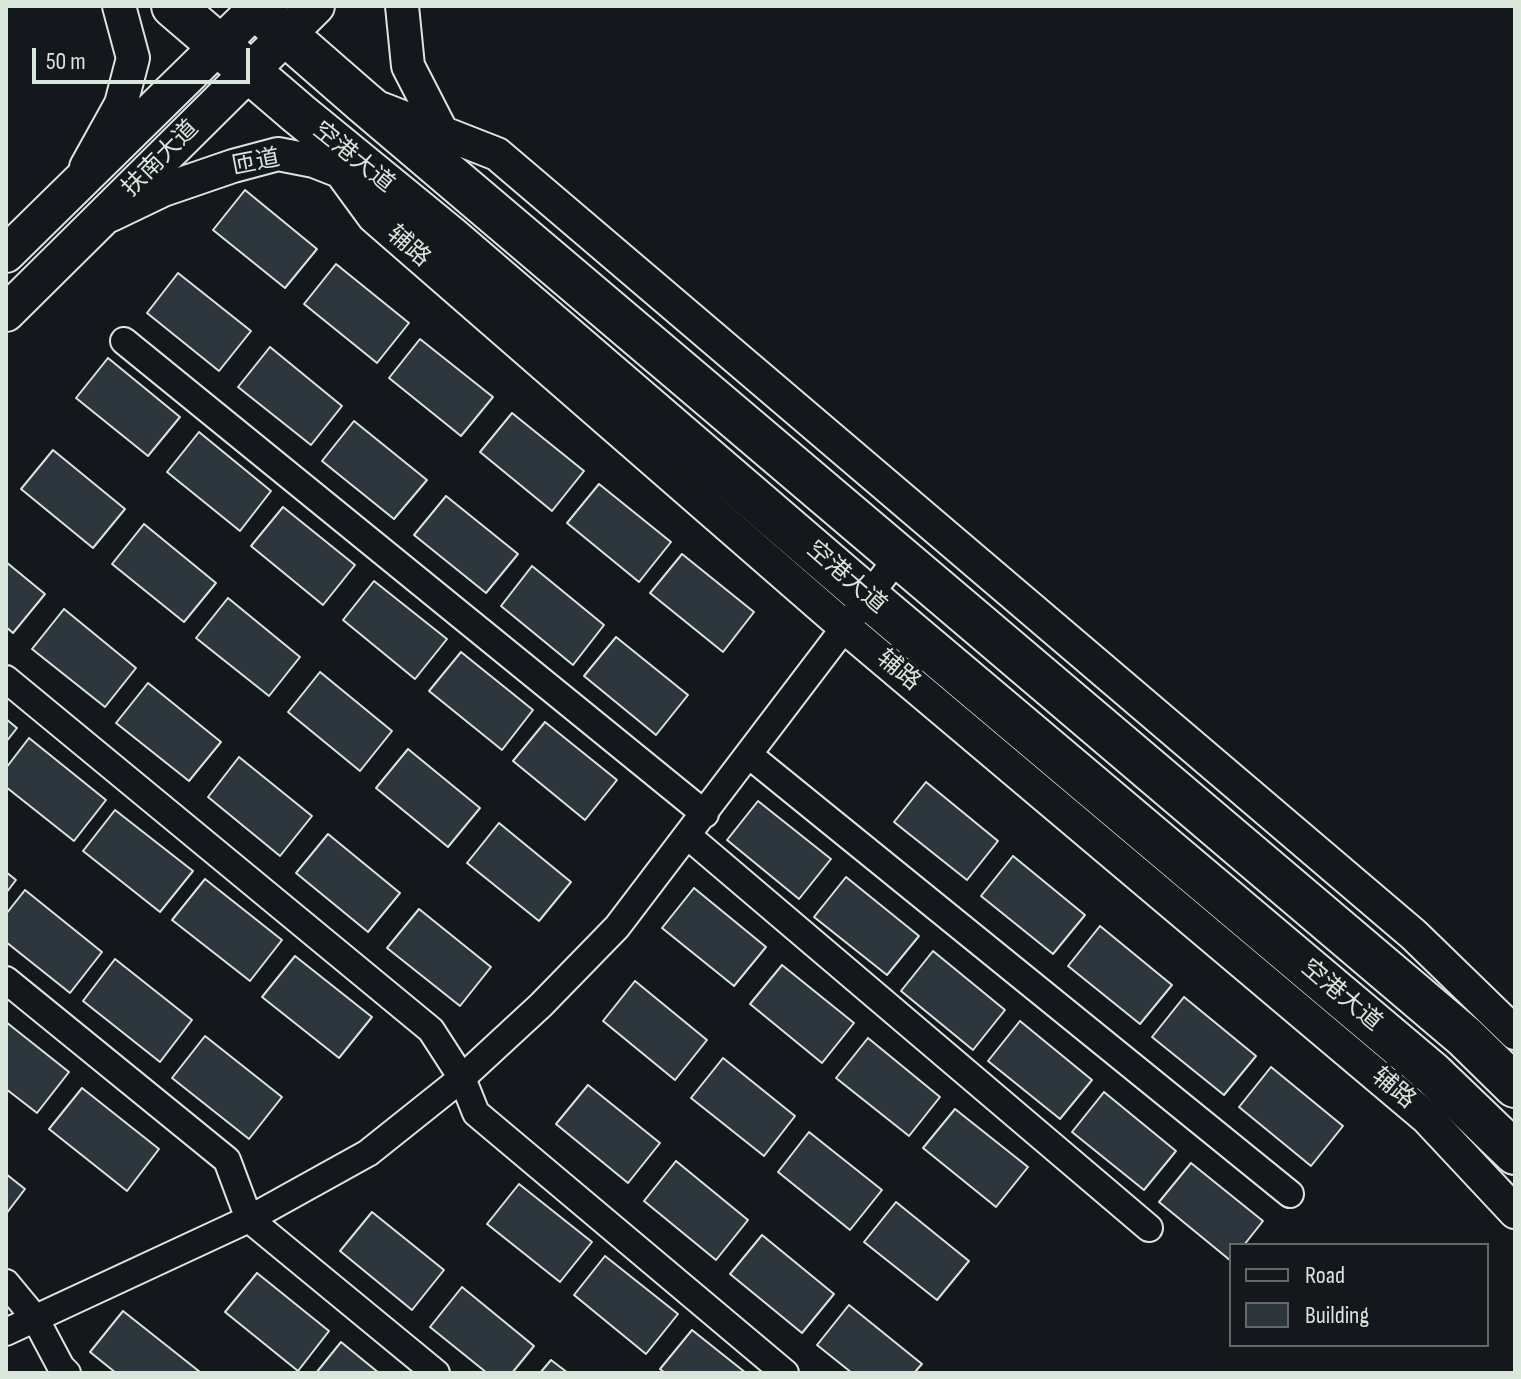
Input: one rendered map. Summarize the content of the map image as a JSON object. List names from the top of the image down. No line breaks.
{"streets":{"main road":["空港大道","扶南大道"],"street":["匝道","辅路"]},"crossings":[["空港大道","扶南大道"],["空港大道","匝道"],["空港大道","辅路"],["扶南大道","匝道"],["匝道","辅路"]],"legend":["Road","Building"],"scale_bar":"50 m"}
